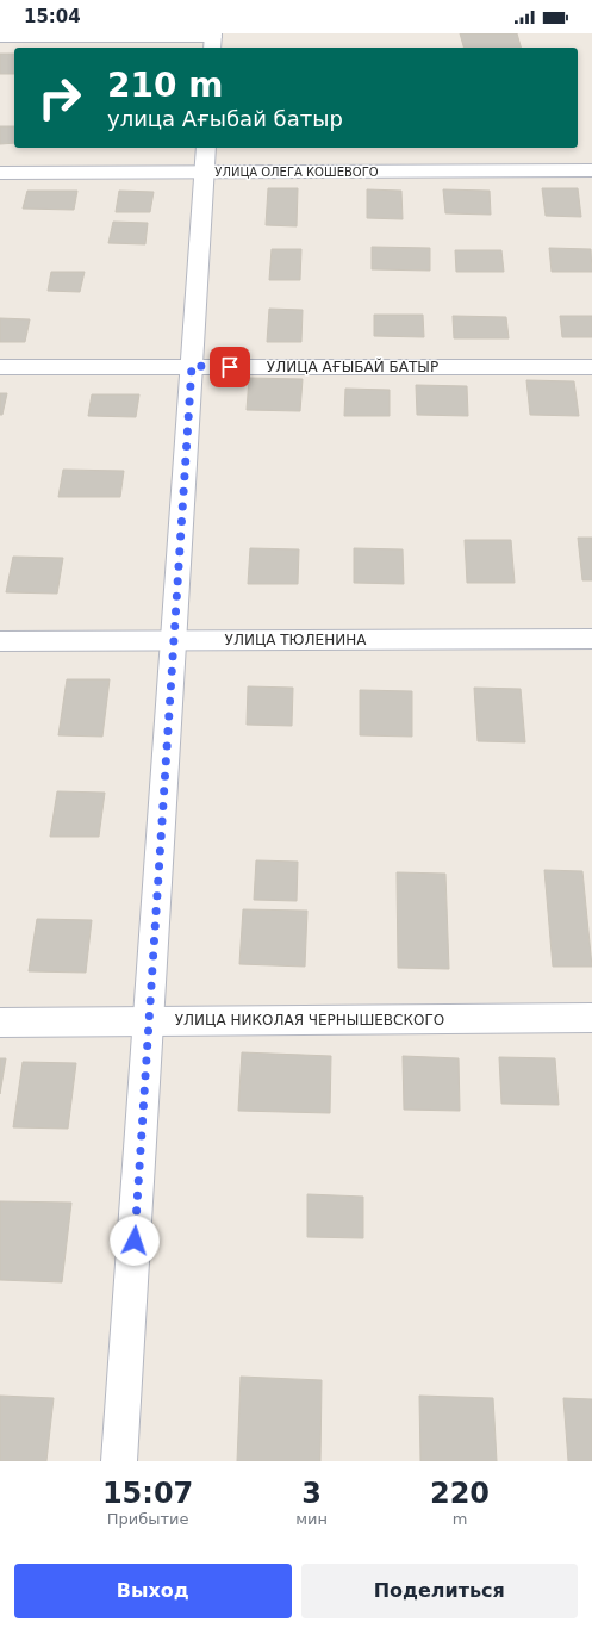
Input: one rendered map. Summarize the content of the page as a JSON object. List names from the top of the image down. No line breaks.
{"streets":{"street":["УЛИЦА ОЛЕГА КОШЕВОГО","УЛИЦА АҒЫБАЙ БАТЫР","УЛИЦА ТЮЛЕНИНА","УЛИЦА НИКОЛАЯ ЧЕРНЫШЕВСКОГО"]},"page":{"status":"15:04","turn":["210 m","улица Ағыбай батыр"],"eta":["15:07","Прибытие","3","мин","220","m"],"buttons":["Выход","Поделиться"]}}
